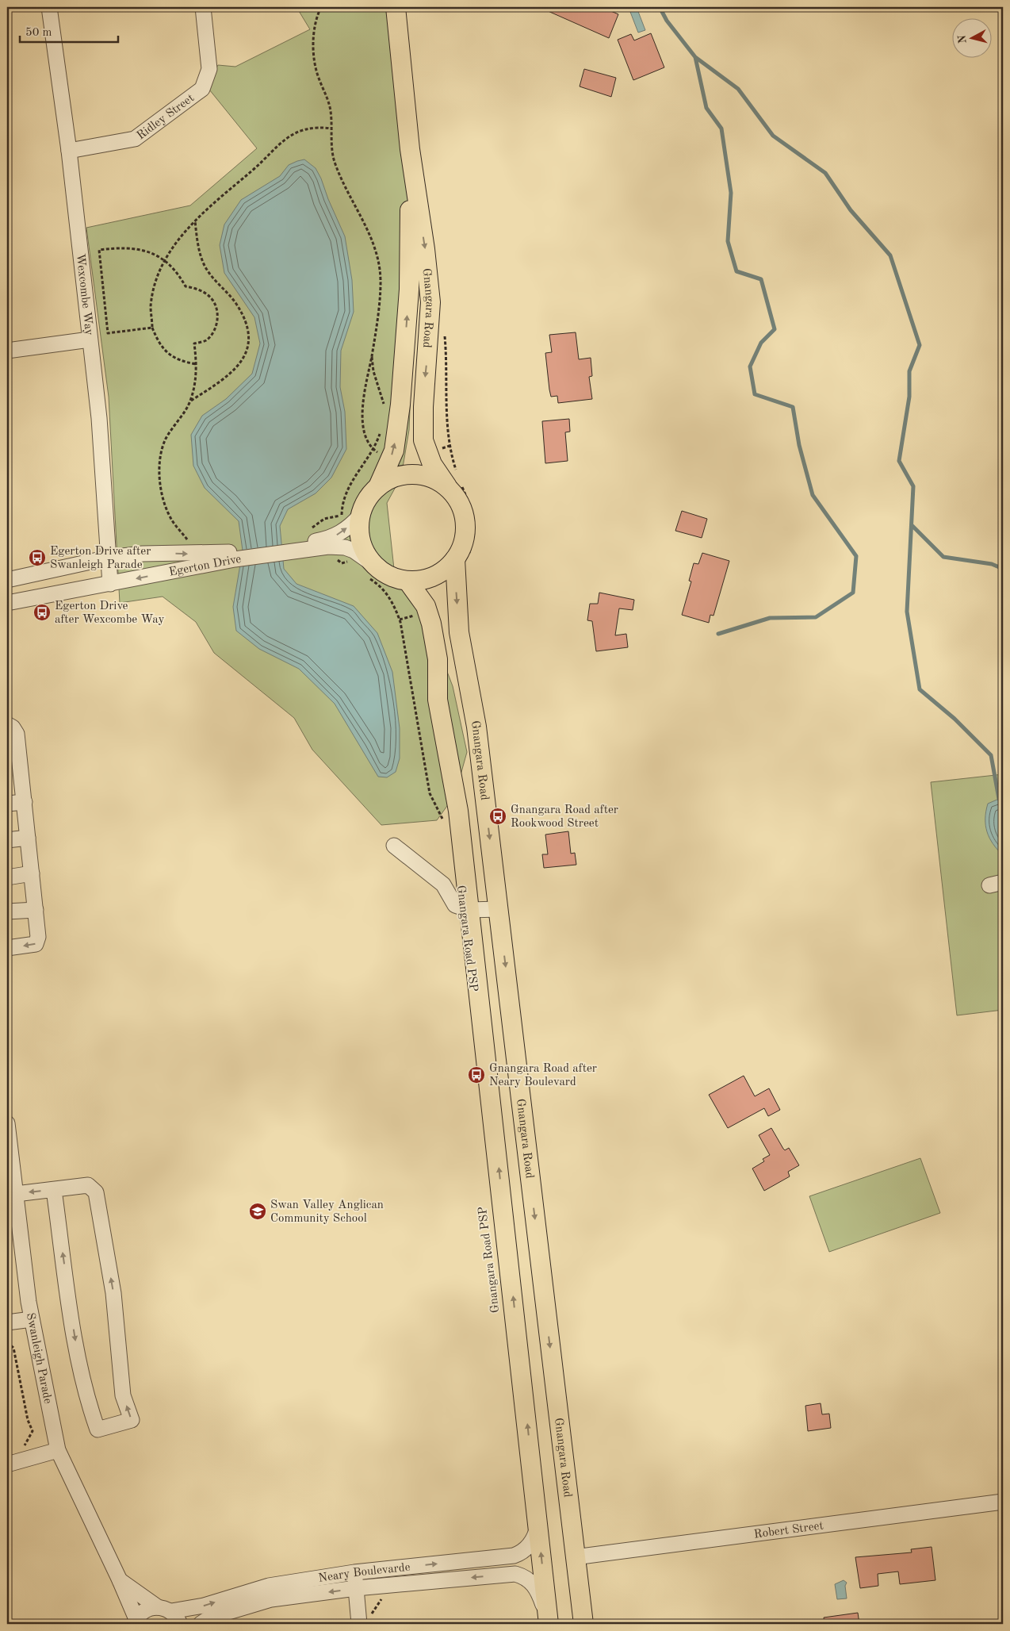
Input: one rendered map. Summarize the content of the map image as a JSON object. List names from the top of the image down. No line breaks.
{"streets":{"main road":["Gnangara Road"],"street":["Ridley Street","Wexcombe Way","Egerton Drive","Swanleigh Parade","Robert Street","Neary Boulevarde"]},"crossings":[["Ridley Street","Wexcombe Way"],["Wexcombe Way","Egerton Drive"],["Gnangara Road","Egerton Drive"],["Gnangara Road","Robert Street"],["Swanleigh Parade","Neary Boulevarde"]],"places":{"bus stop":["Egerton Drive after Swanleigh Parade","Egerton Drive after Wexcombe Way","Gnangara Road after Rookwood Street","Gnangara Road after Neary Boulevard"],"school or university":["Swan Valley Anglican Community School"]},"scale_bar":"50 m","north":"left"}
